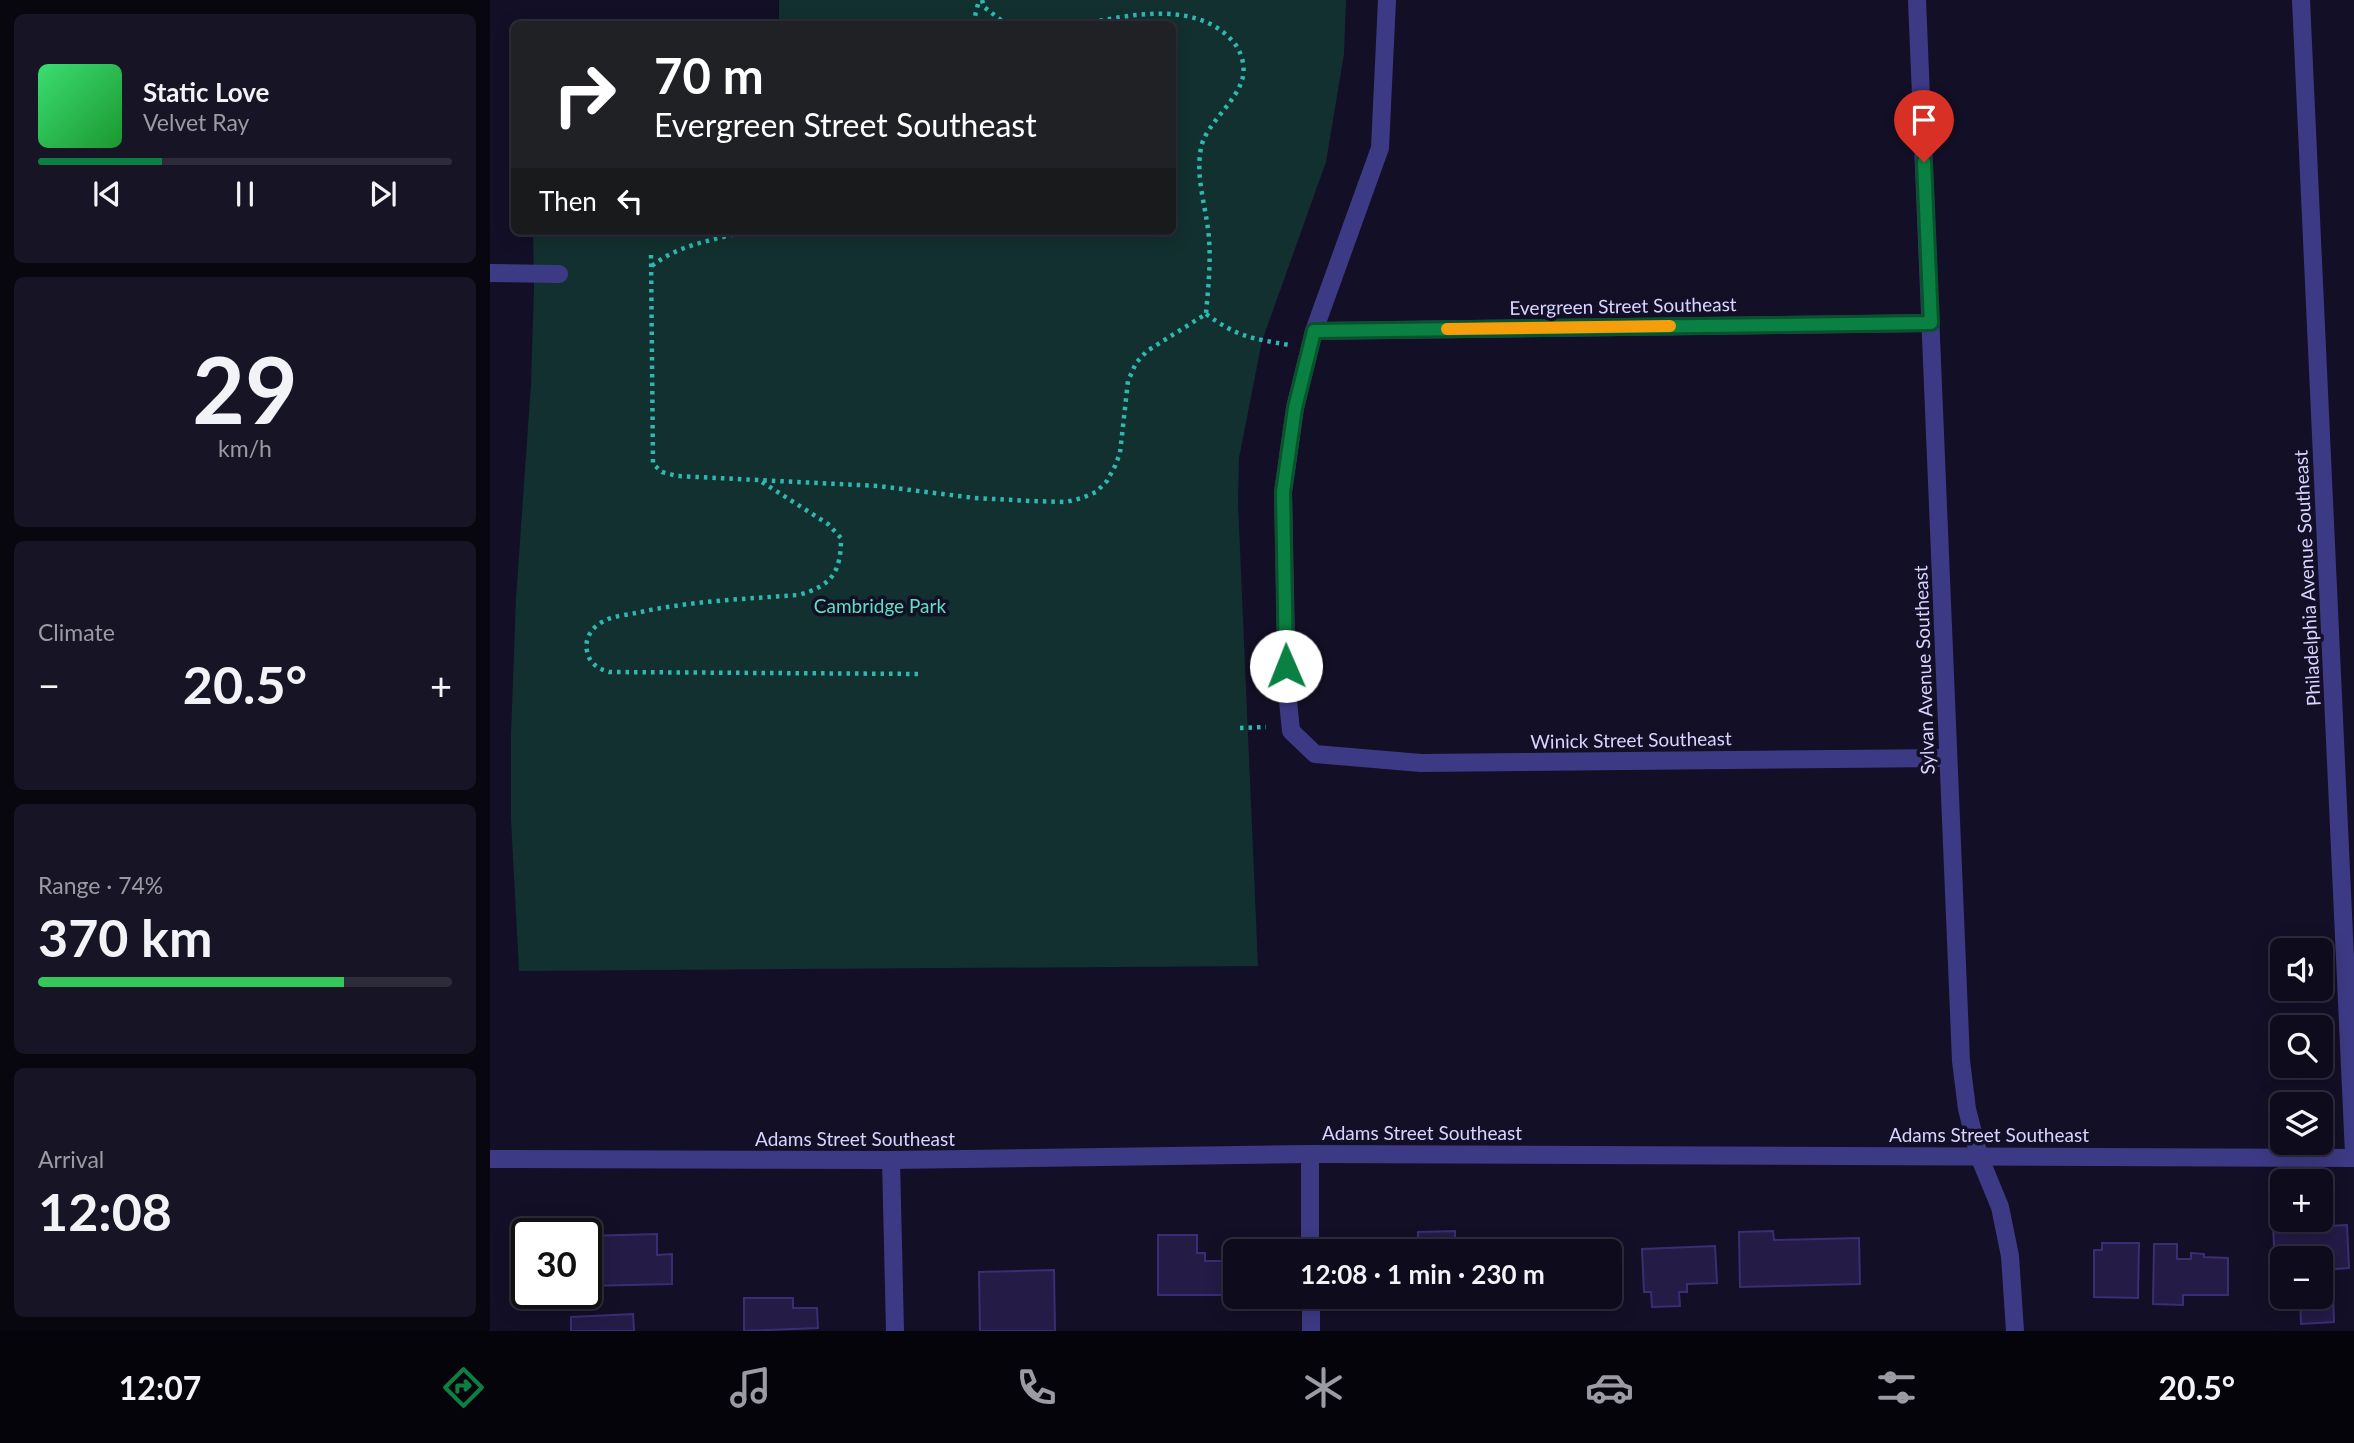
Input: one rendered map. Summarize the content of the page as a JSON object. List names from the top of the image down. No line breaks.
{"streets":{"street":["Evergreen Street Southeast","Philadelphia Avenue Southeast","Sylvan Avenue Southeast","Winick Street Southeast","Adams Street Southeast"]},"crossings":[["Evergreen Street Southeast","Sylvan Avenue Southeast"],["Evergreen Street Southeast","Winick Street Southeast"],["Philadelphia Avenue Southeast","Adams Street Southeast"],["Sylvan Avenue Southeast","Winick Street Southeast"],["Sylvan Avenue Southeast","Adams Street Southeast"]],"parks":["Cambridge Park"],"page":{"turn":["70 m","Evergreen Street Southeast"],"song":["Static Love","Velvet Ray"],"then":"Then","tile":[["29","km/h"],"Climate",["Range · 74%","370 km"],["Arrival","12:08"]],"heat":["−","20.5°","+"],"map_buttons":["+","−"],"limit":"30","trip":"12:08 · 1 min · 230 m","tabs":["12:07","20.5°"]}}
